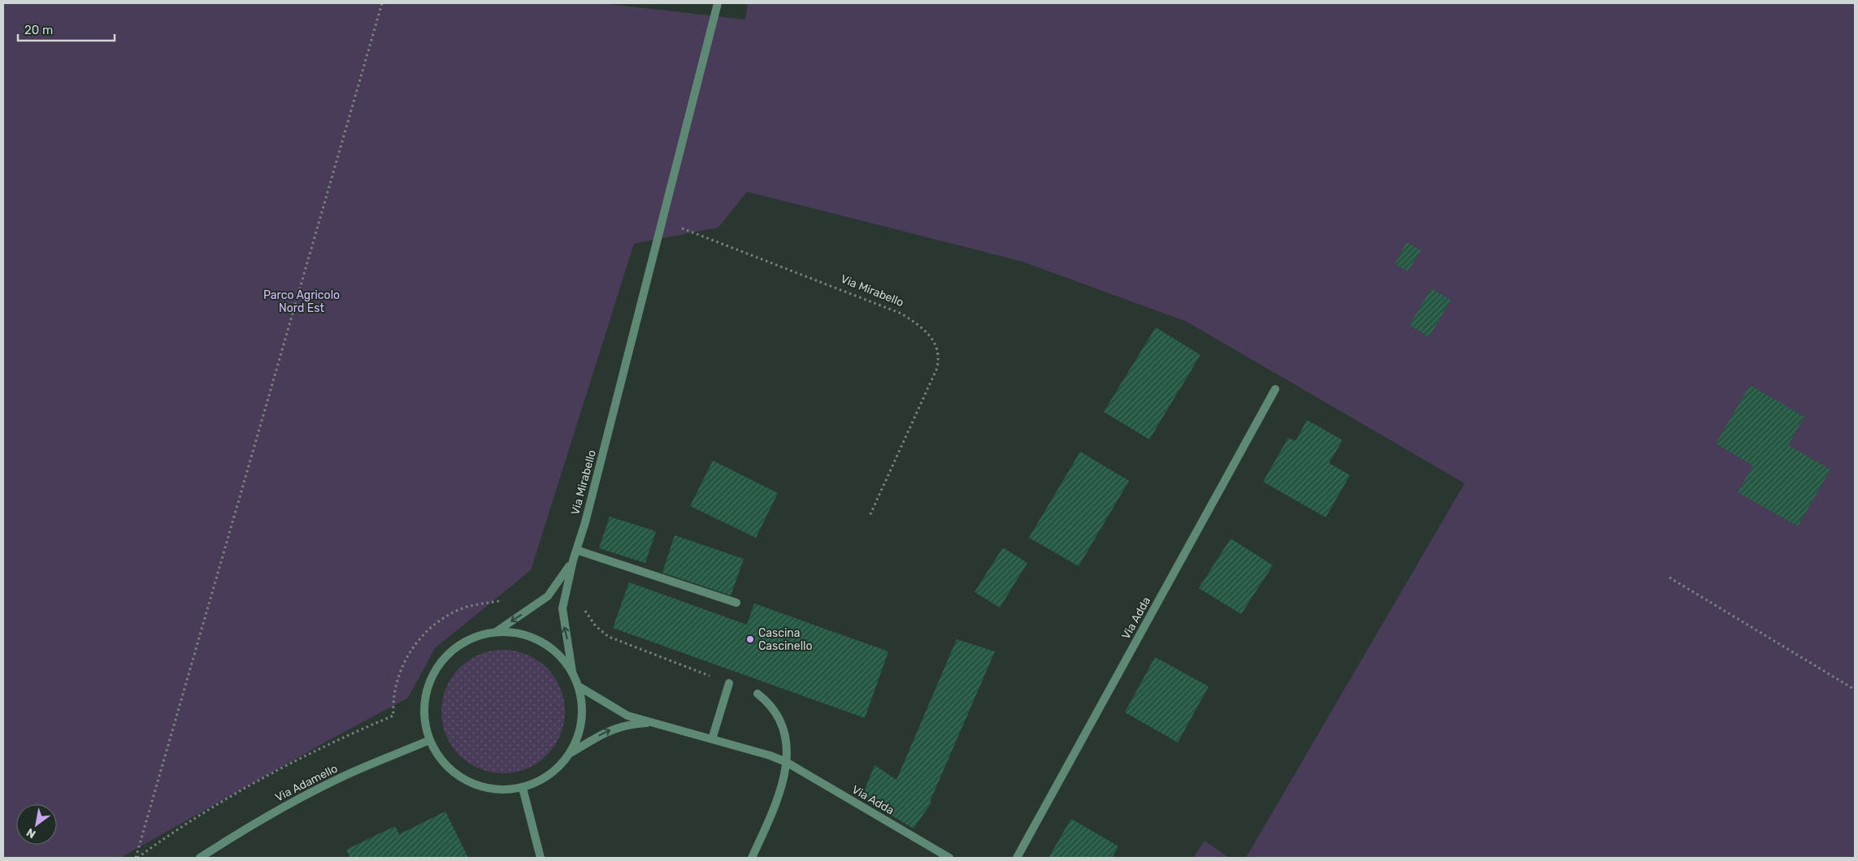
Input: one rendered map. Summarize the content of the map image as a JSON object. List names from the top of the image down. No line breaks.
{"streets":{"street":["Via Mirabello","Via Adda","Via Adamello"]},"parks":["Parco Agricolo Nord Est"],"places":["Cascina Cascinello"],"scale_bar":"20 m","north":"bottom left"}
